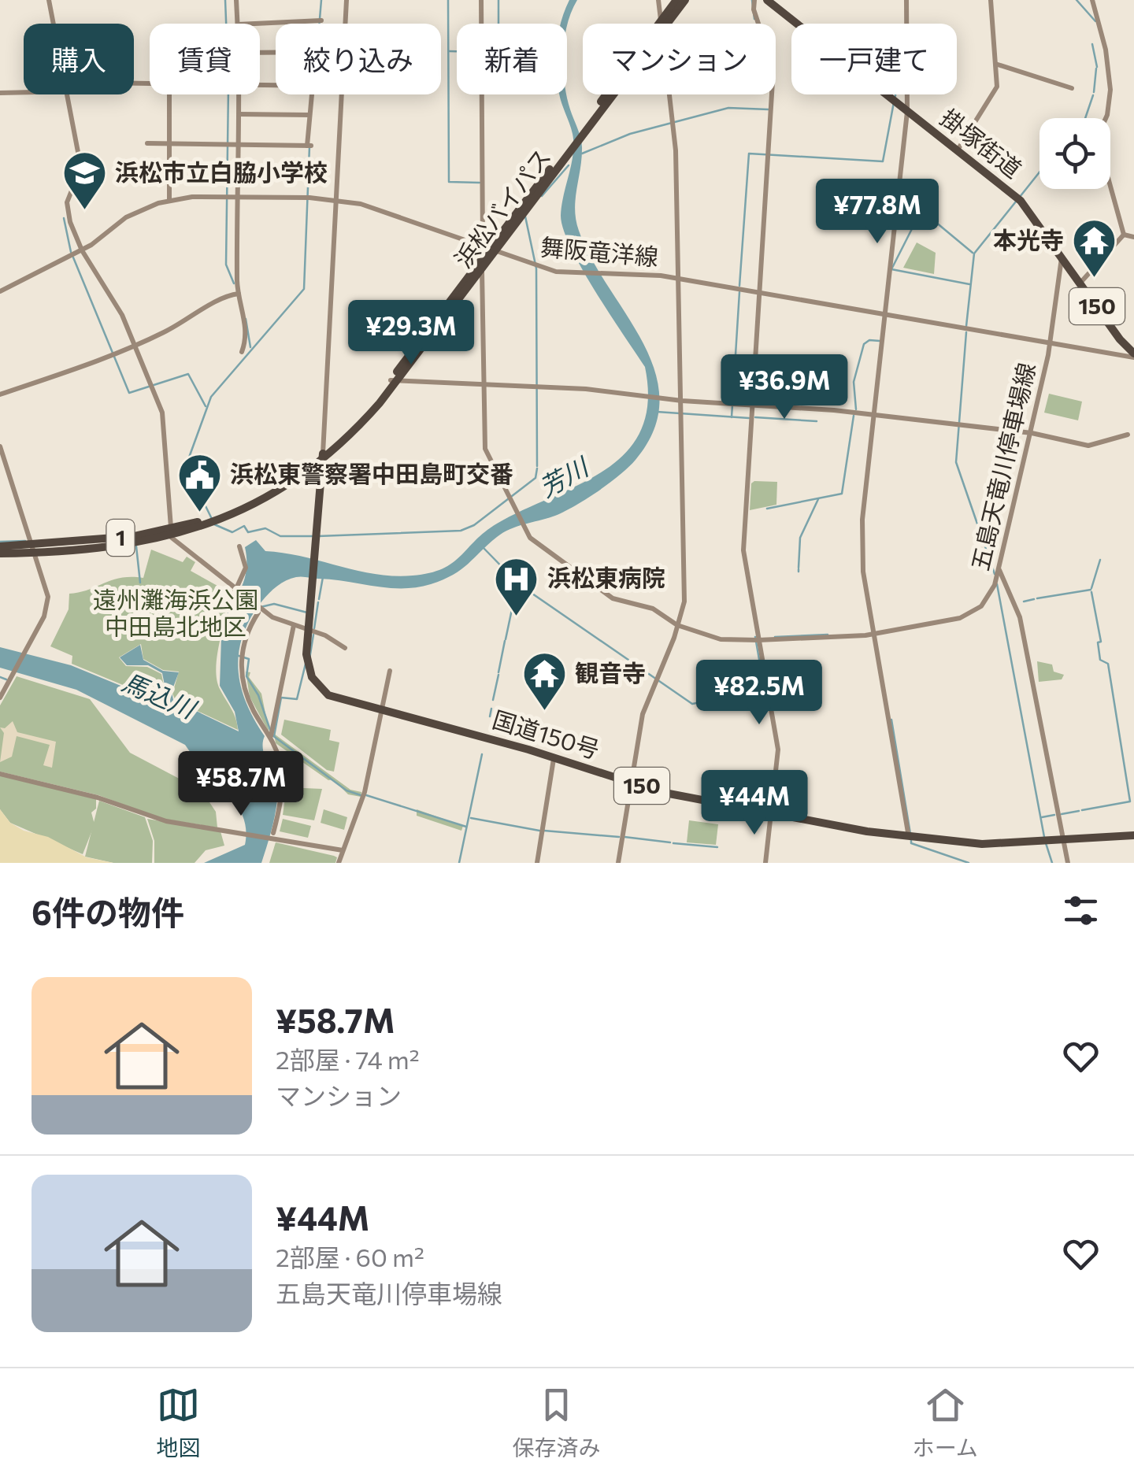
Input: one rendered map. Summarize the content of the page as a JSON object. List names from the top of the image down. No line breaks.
{"streets":{"highway":["掛塚街道","浜松バイパス","150","1","国道150号"],"street":["舞阪竜洋線","五島天竜川停車場線"]},"crossings":[["掛塚街道","舞阪竜洋線"],["掛塚街道","五島天竜川停車場線"],["浜松バイパス","舞阪竜洋線"],["浜松バイパス","五島天竜川停車場線"],["浜松バイパス","国道150号"],["舞阪竜洋線","五島天竜川停車場線"]],"water":["芳川","馬込川"],"parks":["遠州灘海浜公園 中田島北地区"],"places":{"school or university":["浜松市立白脇小学校"],"temple":["本光寺","観音寺"],"public building":["浜松東警察署中田島町交番"],"hospital":["浜松東病院"]},"page":{"chip":["購入","賃貸","絞り込み","新着","マンション","一戸建て"],"price":["¥77.8M","¥29.3M","¥36.9M","¥82.5M","¥58.7M","¥44M"],"heading":"6件の物件","list":[{"name":"¥58.7M","note":"2部屋 · 74 m² · マンション"},{"name":"¥44M","note":"2部屋 · 60 m² · 五島天竜川停車場線"}],"tabs":["地図","保存済み","ホーム"]}}
